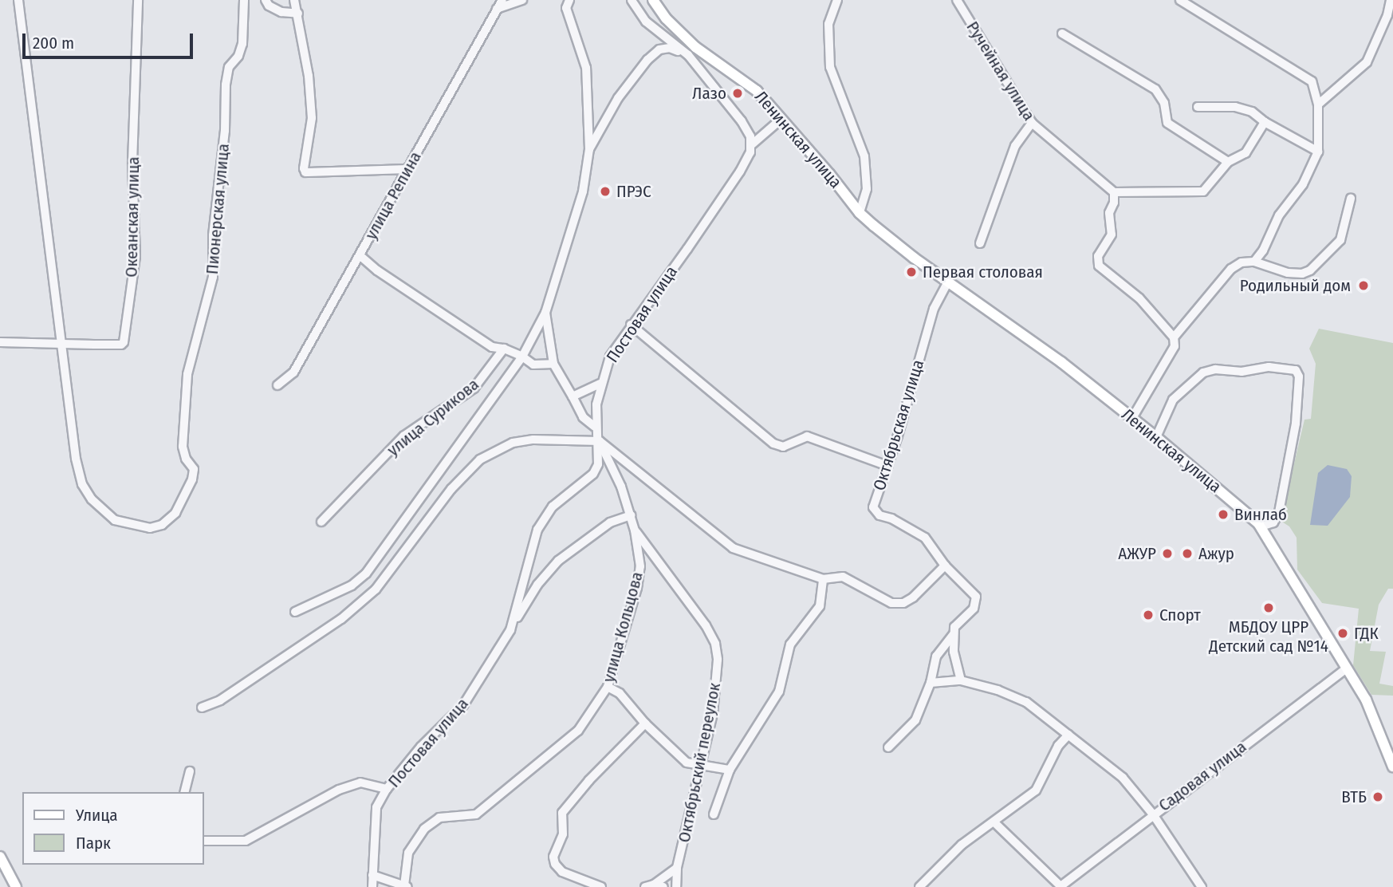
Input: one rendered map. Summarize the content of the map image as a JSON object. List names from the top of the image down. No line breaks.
{"streets":{"main road":["Ленинская улица"],"street":["Ручейная улица","улица Репина","Пионерская улица","Океанская улица","Постовая улица","улица Сурикова","Октябрьская улица","улица Кольцова","Октябрьский переулок","Садовая улица"]},"crossings":[["Ленинская улица","Октябрьская улица"],["Ленинская улица","Садовая улица"],["Пионерская улица","Океанская улица"],["Постовая улица","улица Кольцова"],["улица Кольцова","Октябрьский переулок"]],"places":["Лазо","ПРЭС","Первая столовая","Родильный дом","Винлаб","АЖУР","Ажур","МБДОУ ЦРР Детский сад №14","Спорт","ГДК","ВТБ"],"legend":["Улица","Парк"],"scale_bar":"200 m"}
